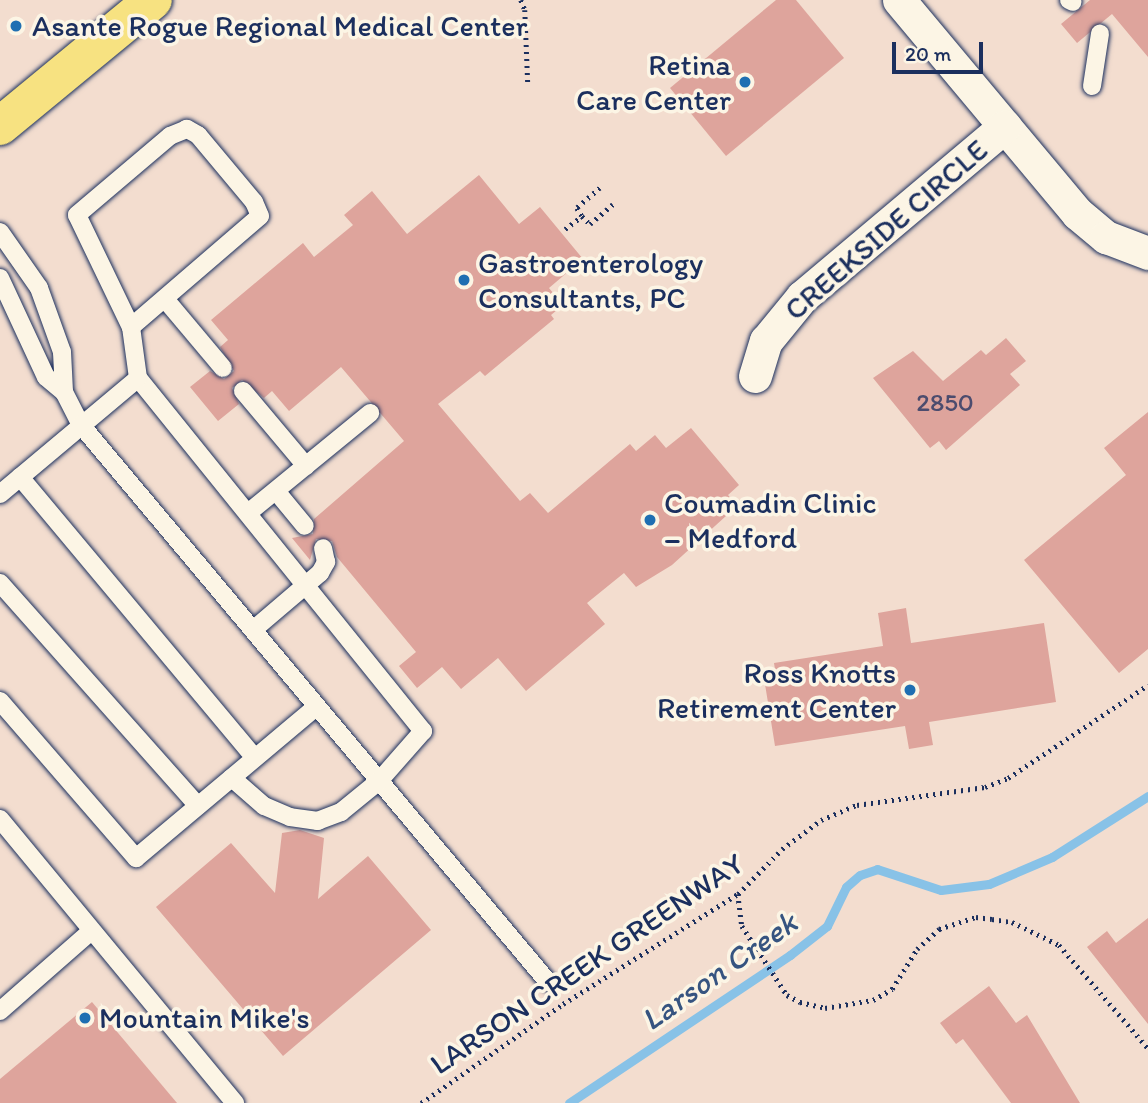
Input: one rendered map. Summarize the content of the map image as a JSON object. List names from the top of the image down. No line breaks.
{"streets":{"street":["CREEKSIDE CIRCLE"],"path":["LARSON CREEK GREENWAY"]},"water":["Larson Creek"],"places":["Asante Rogue Regional Medical Center","Retina Care Center","Gastroenterology Consultants, PC","Coumadin Clinic – Medford","Ross Knotts Retirement Center","Mountain Mike's"],"house_numbers":["2850"],"scale_bar":"20 m"}
